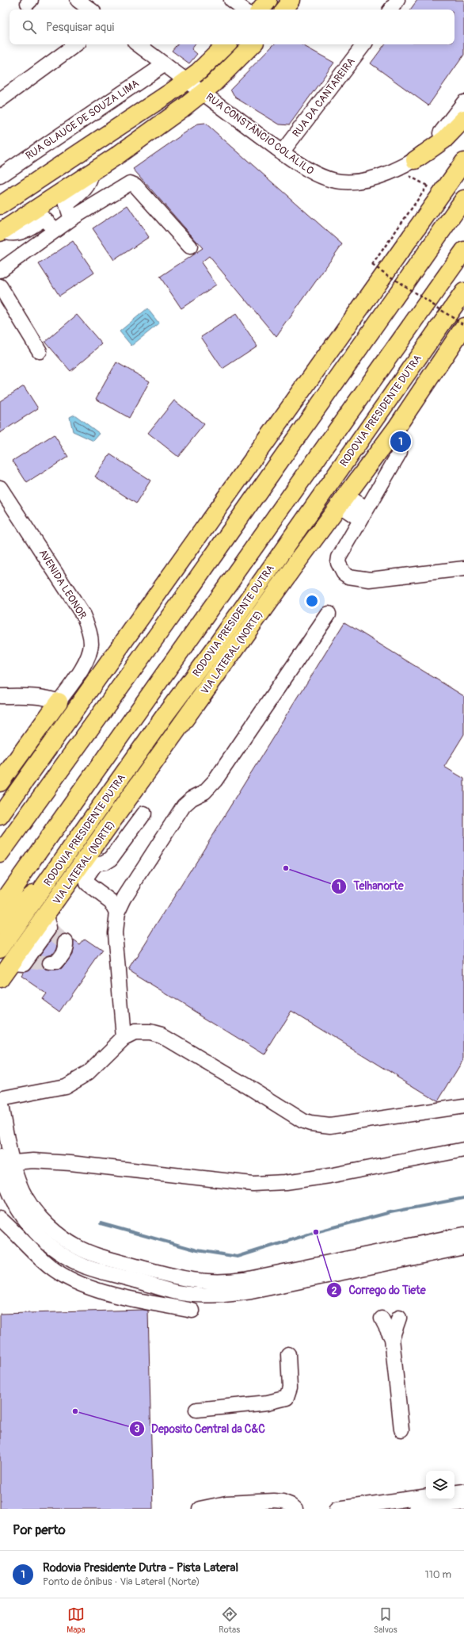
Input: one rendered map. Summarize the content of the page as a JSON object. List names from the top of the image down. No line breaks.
{"streets":{"main road":["RODOVIA PRESIDENTE DUTRA","VIA LATERAL (NORTE)"],"street":["RUA DA CANTAREIRA","RUA GLAUCE DE SOUZA LIMA","RUA CONSTÂNCIO COLALILO","AVENIDA LEONOR"]},"crossings":[["RUA DA CANTAREIRA","RUA CONSTÂNCIO COLALILO"],["RUA GLAUCE DE SOUZA LIMA","RUA CONSTÂNCIO COLALILO"]],"places":["Telhanorte","Corrego do Tiete","Deposito Central da C&C"],"page":{"search":"Pesquisar aqui","pins":"1","heading":"Por perto","list":[{"mark":"1","name":"Rodovia Presidente Dutra - Pista Lateral","note":"Ponto de ônibus · Via Lateral (Norte)","value":"110 m"}],"nav":["Mapa","Rotas","Salvos"]}}
